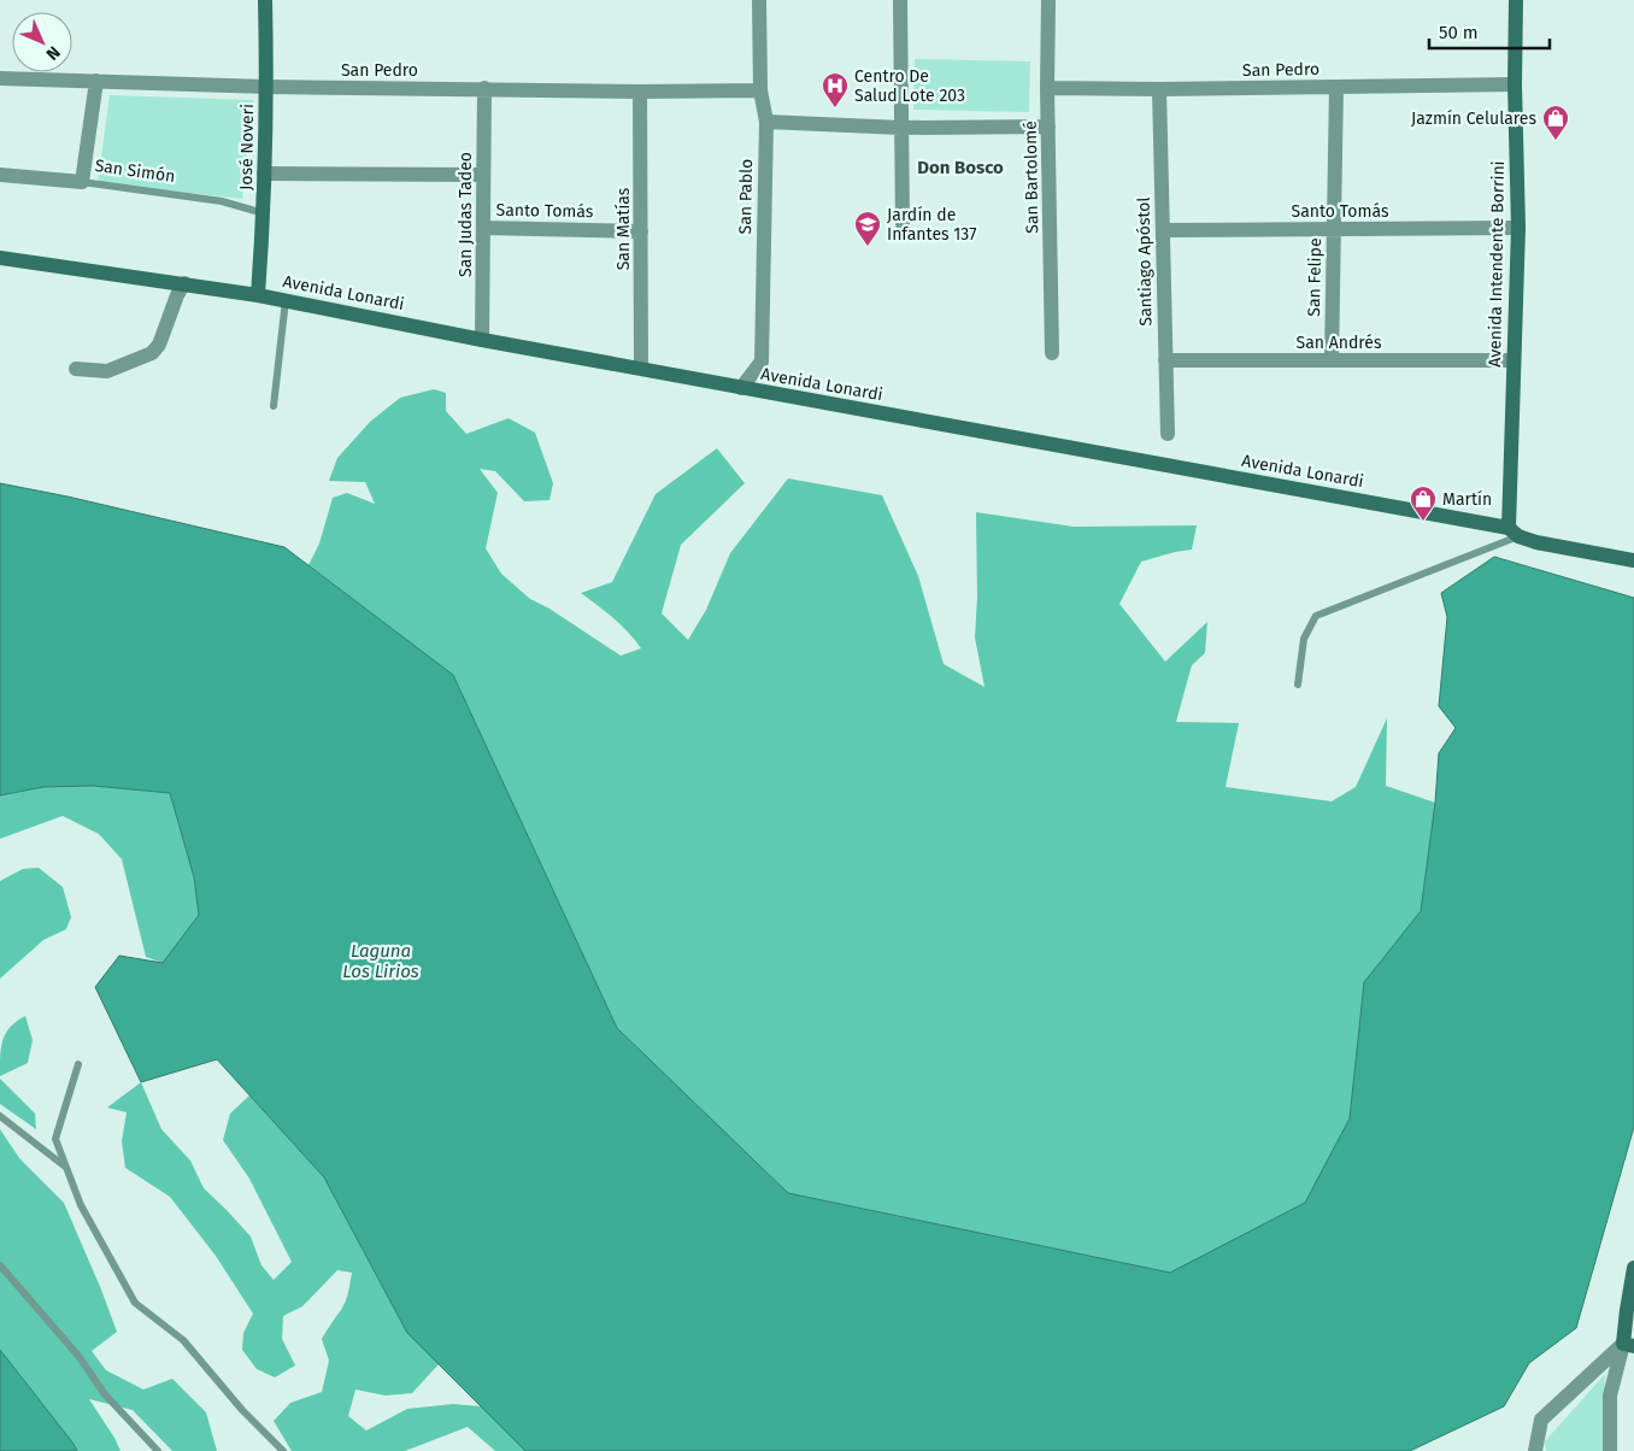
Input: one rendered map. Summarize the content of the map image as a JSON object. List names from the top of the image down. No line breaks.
{"streets":{"street":["San Pedro","José Noveri","San Simón","San Bartolomé","San Pablo","Santo Tomás","San Judas Tadeo","San Matías","Santiago Apóstol","Avenida Intendente Borrini","San Felipe","Avenida Lonardi","San Andrés"]},"crossings":[["San Pedro","José Noveri"],["San Pedro","San Bartolomé"],["San Pedro","San Pablo"],["San Pedro","San Judas Tadeo"],["San Pedro","San Matías"],["San Pedro","Santiago Apóstol"],["San Pedro","Avenida Intendente Borrini"],["San Pedro","San Felipe"],["José Noveri","San Simón"],["José Noveri","Avenida Lonardi"],["San Pablo","Avenida Lonardi"],["Santo Tomás","San Judas Tadeo"],["Santo Tomás","San Matías"],["Santo Tomás","Santiago Apóstol"],["Santo Tomás","Avenida Intendente Borrini"],["Santo Tomás","San Felipe"],["San Judas Tadeo","Avenida Lonardi"],["San Matías","Avenida Lonardi"],["Santiago Apóstol","San Andrés"],["Avenida Intendente Borrini","Avenida Lonardi"],["Avenida Intendente Borrini","San Andrés"],["San Felipe","San Andrés"]],"districts":["Don Bosco"],"water":["Laguna Los Lirios"],"places":{"hospital":["Centro De Salud Lote 203"],"shop":["Jazmín Celulares","Martín"],"school or university":["Jardín de Infantes 137"]},"scale_bar":"50 m","north":"bottom right"}
